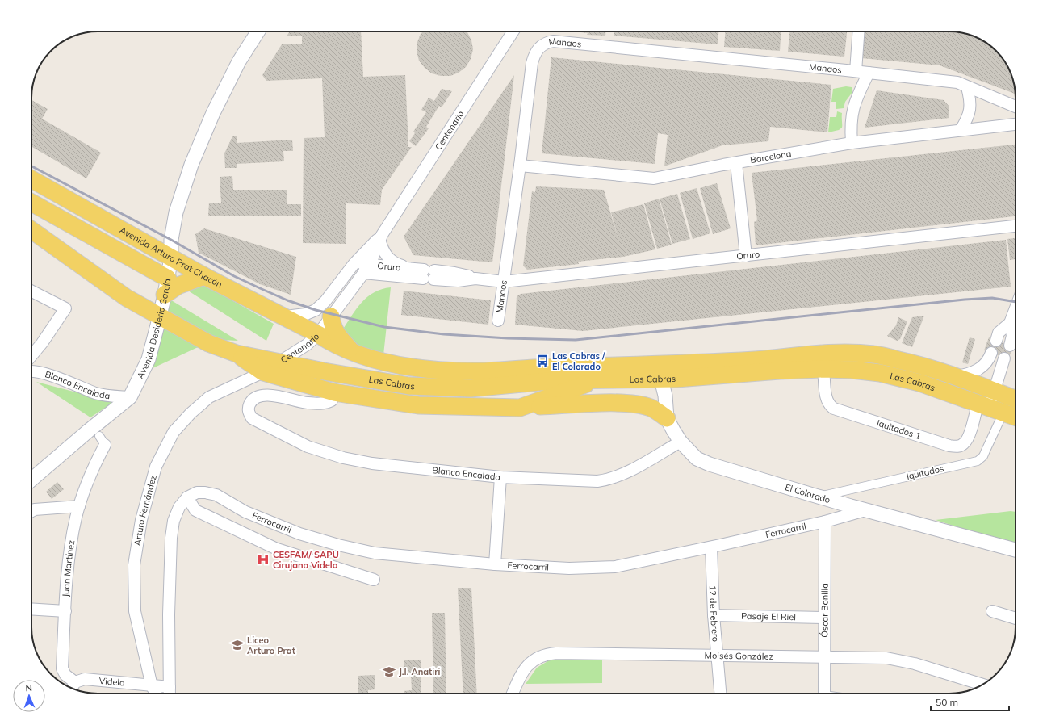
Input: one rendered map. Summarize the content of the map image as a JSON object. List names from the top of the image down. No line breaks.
{"streets":{"main road":["Avenida Arturo Prat Chacón","Las Cabras"],"street":["Manaos","Centenario","Barcelona","Oruro","Avenida Desiderio García","Blanco Encalada","Iquitados 1","Iquitados","El Colorado","Arturo Fernández","Ferrocarril","Juan Martínez","Óscar Bonilla","12 de Febrero","Pasaje El Riel","Moisés González","Videla"]},"crossings":[["Manaos","Barcelona"],["Manaos","Oruro"],["Centenario","Oruro"],["Centenario","Avenida Arturo Prat Chacón"],["Centenario","Las Cabras"],["Centenario","Arturo Fernández"],["Avenida Arturo Prat Chacón","Avenida Desiderio García"],["Avenida Arturo Prat Chacón","Las Cabras"],["Avenida Desiderio García","Blanco Encalada"],["Las Cabras","Iquitados 1"],["Las Cabras","Iquitados"],["Las Cabras","El Colorado"],["Blanco Encalada","El Colorado"],["Iquitados 1","Iquitados"],["Iquitados","El Colorado"],["El Colorado","Ferrocarril"],["Arturo Fernández","Videla"],["Ferrocarril","Óscar Bonilla"],["Ferrocarril","12 de Febrero"],["Juan Martínez","Videla"],["Óscar Bonilla","Pasaje El Riel"],["Óscar Bonilla","Moisés González"],["12 de Febrero","Pasaje El Riel"],["12 de Febrero","Moisés González"]],"places":{"bus stop":["Las Cabras / El Colorado"],"hospital":["CESFAM/ SAPU Cirujano Videla"],"school or university":["Liceo Arturo Prat","J.I. Anatiri"]},"scale_bar":"50 m","north":"top"}
